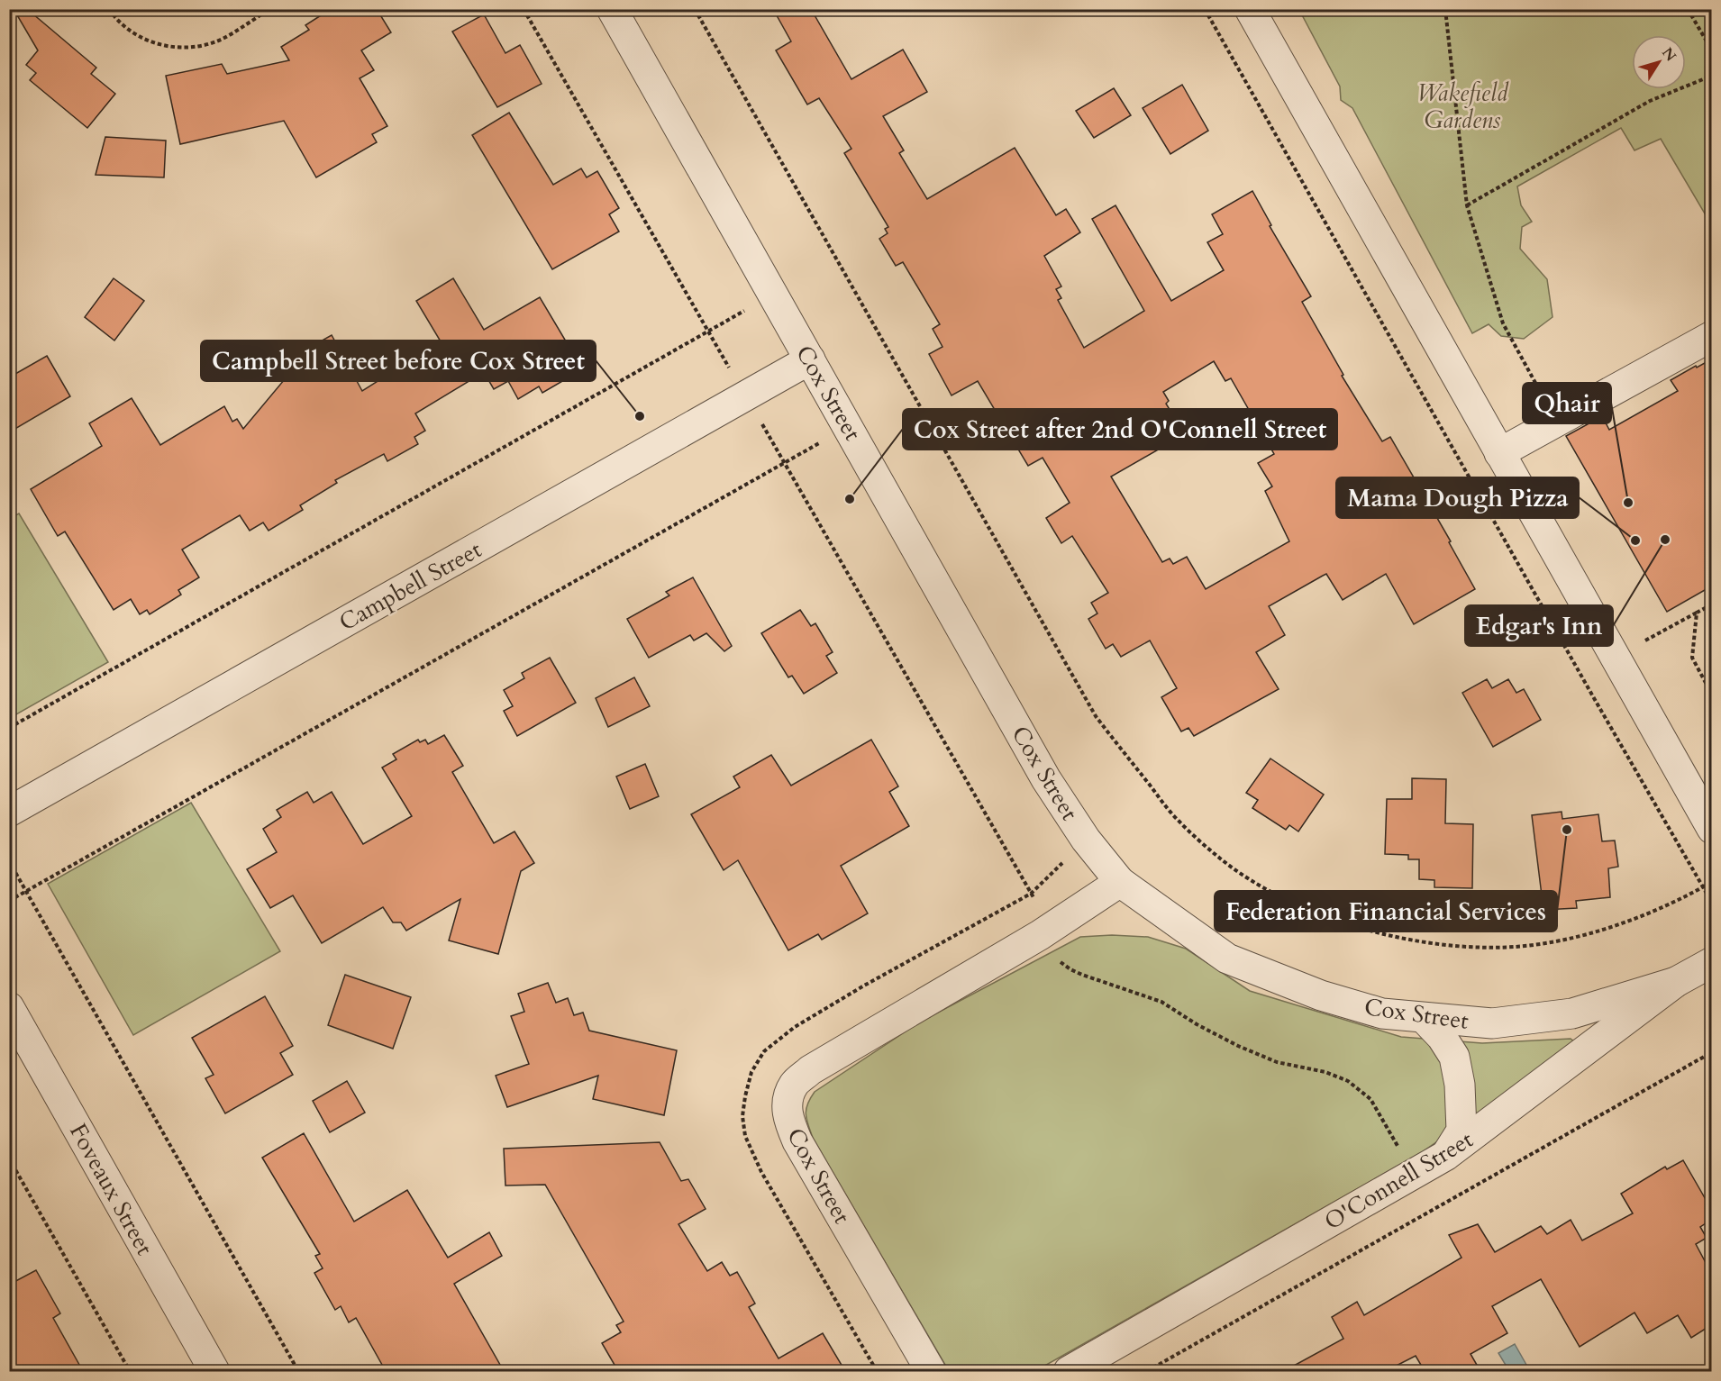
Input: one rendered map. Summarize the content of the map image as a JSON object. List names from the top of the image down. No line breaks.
{"streets":{"street":["Cox Street","Campbell Street","O'Connell Street","Foveaux Street"]},"crossings":[["Cox Street","Campbell Street"],["Cox Street","O'Connell Street"]],"parks":["Wakefield Gardens"],"places":["Campbell Street before Cox Street","Cox Street after 2nd O'Connell Street","Qhair","Edgar's Inn","Mama Dough Pizza","Federation Financial Services"],"north":"top right"}
